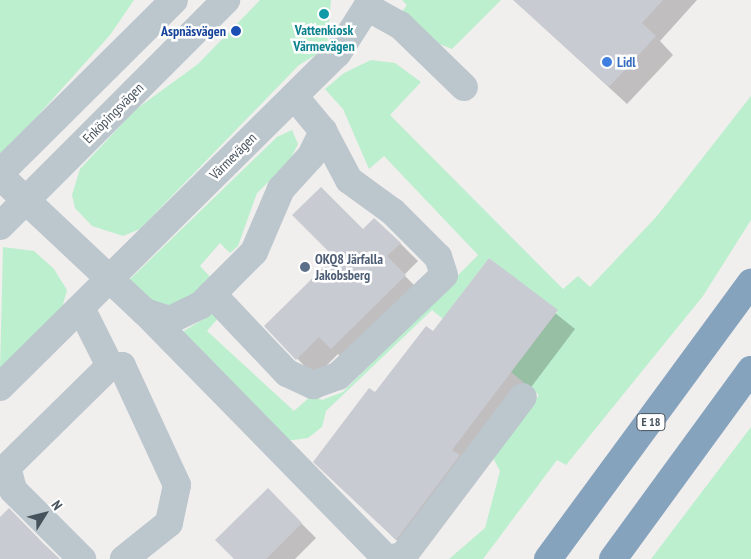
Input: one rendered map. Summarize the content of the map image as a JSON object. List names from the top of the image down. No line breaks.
{"streets":{"highway":["E 18"],"street":["Enköpingsvägen","Värmevägen"]},"places":["Vattenkiosk Värmevägen","Aspnäsvägen","Lidl","OKQ8 Järfalla Jakobsberg"],"north":"top right"}
